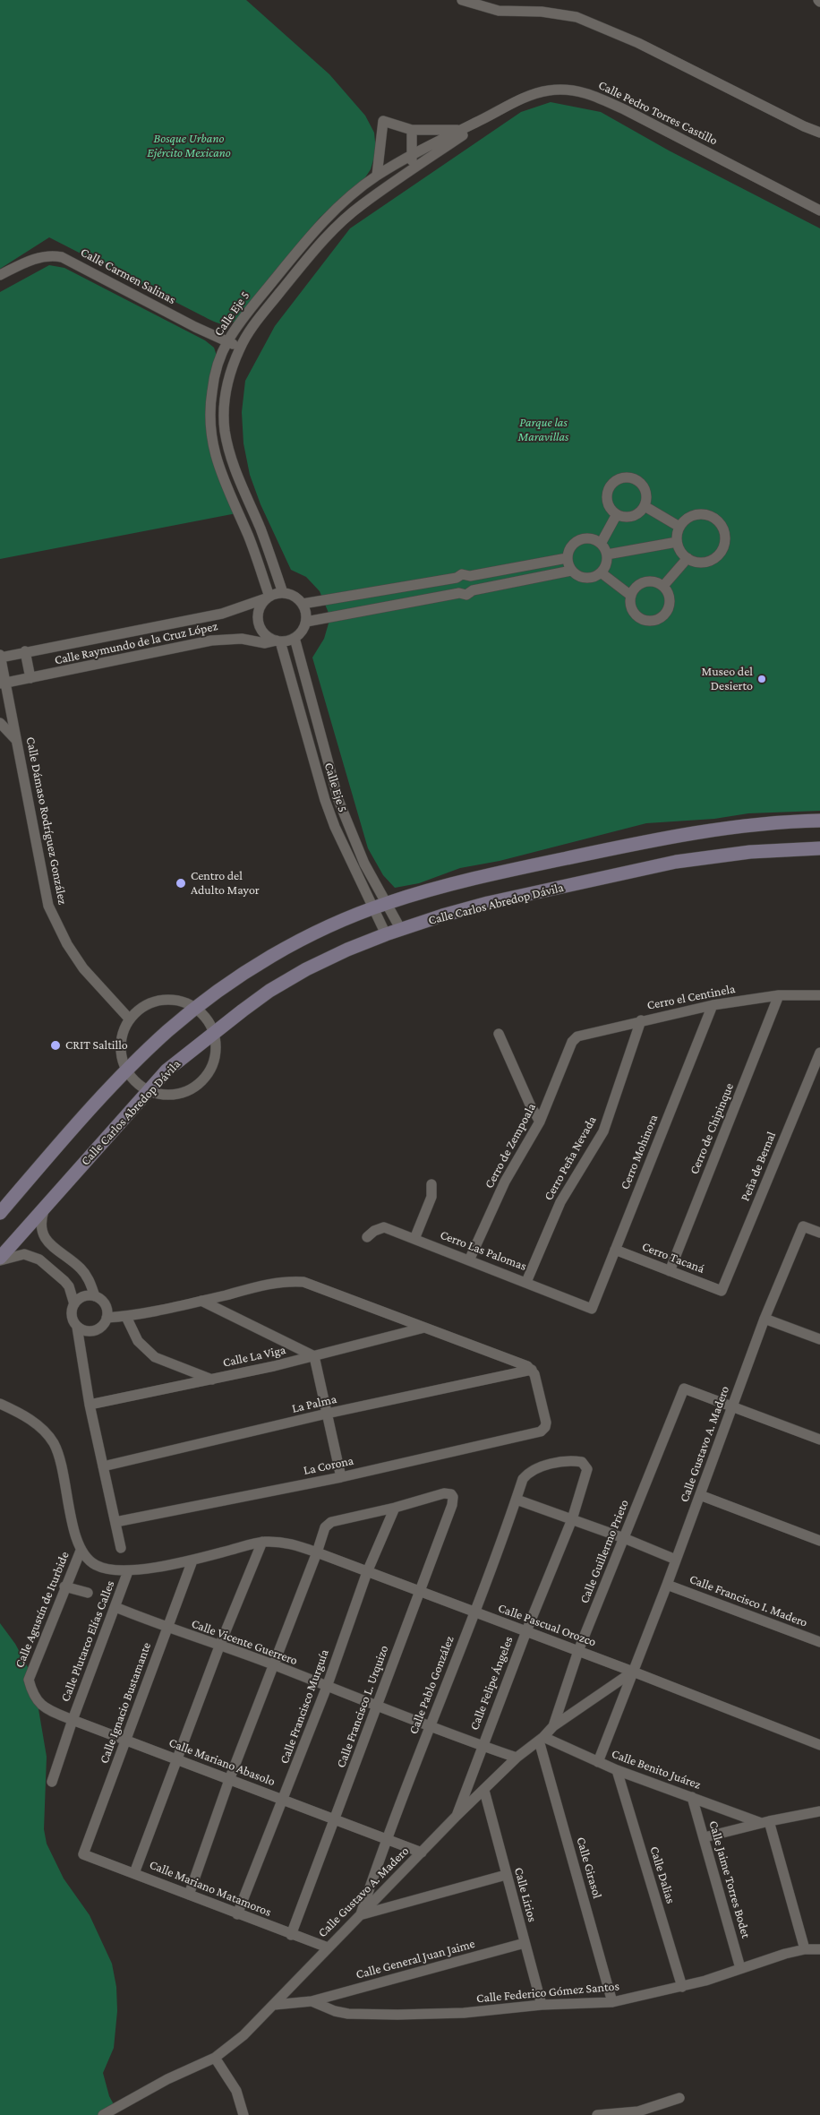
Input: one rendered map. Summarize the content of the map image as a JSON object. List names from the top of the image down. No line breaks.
{"streets":{"main road":["Calle Carlos Abredop Dávila"],"street":["Calle Pedro Torres Castillo","Calle Carmen Salinas","Calle Eje 5","Calle Raymundo de la Cruz López","Calle Dámaso Rodríguez González","Cerro el Centinela","Cerro de Chipinque","Cerro de Zempoala","Cerro Mohinora","Cerro Peña Nevada","Peña de Bernal","Cerro Las Palomas","Cerro Tacaná","Calle La Viga","La Palma","Calle Gustavo A. Madero","La Corona","Calle Guillermo Prieto","Calle Francisco I. Madero","Calle Agustín de Iturbide","Calle Pascual Orozco","Calle Plutarco Elías Calles","Calle Vicente Guerrero","Calle Felipe Ángeles","Calle Pablo González","Calle Ignacio Bustamante","Calle Francisco Murguía","Calle Francisco L. Urquizo","Calle Mariano Abasolo","Calle Benito Juárez","Calle Girasol","Calle Dalias","Calle Jaime Torres Bodet","Calle Mariano Matamoros","Calle Lirios","Calle General Juan Jaime","Calle Federico Gómez Santos"]},"crossings":[["Calle Pedro Torres Castillo","Calle Eje 5"],["Calle Carmen Salinas","Calle Eje 5"],["Calle Eje 5","Calle Raymundo de la Cruz López"],["Calle Eje 5","Calle Carlos Abredop Dávila"],["Calle Raymundo de la Cruz López","Calle Dámaso Rodríguez González"],["Cerro el Centinela","Cerro de Chipinque"],["Cerro el Centinela","Cerro de Zempoala"],["Cerro el Centinela","Cerro Mohinora"],["Cerro el Centinela","Cerro Peña Nevada"],["Cerro de Chipinque","Cerro Tacaná"],["Cerro de Zempoala","Cerro Las Palomas"],["Cerro Mohinora","Cerro Las Palomas"],["Cerro Mohinora","Cerro Tacaná"],["Cerro Peña Nevada","Cerro Las Palomas"],["Peña de Bernal","Cerro Tacaná"],["La Palma","La Corona"],["Calle Gustavo A. Madero","Calle Guillermo Prieto"],["Calle Gustavo A. Madero","Calle Francisco I. Madero"],["Calle Gustavo A. Madero","Calle Pascual Orozco"],["Calle Gustavo A. Madero","Calle Vicente Guerrero"],["Calle Gustavo A. Madero","Calle Felipe Ángeles"],["Calle Gustavo A. Madero","Calle Pablo González"],["Calle Gustavo A. Madero","Calle Mariano Abasolo"],["Calle Gustavo A. Madero","Calle Benito Juárez"],["Calle Gustavo A. Madero","Calle Girasol"],["Calle Gustavo A. Madero","Calle Mariano Matamoros"],["Calle Gustavo A. Madero","Calle Lirios"],["Calle Gustavo A. Madero","Calle Federico Gómez Santos"],["Calle Guillermo Prieto","Calle Pascual Orozco"],["Calle Agustín de Iturbide","Calle Mariano Abasolo"],["Calle Pascual Orozco","Calle Felipe Ángeles"],["Calle Pascual Orozco","Calle Pablo González"],["Calle Pascual Orozco","Calle Francisco Murguía"],["Calle Pascual Orozco","Calle Francisco L. Urquizo"],["Calle Plutarco Elías Calles","Calle Vicente Guerrero"],["Calle Plutarco Elías Calles","Calle Mariano Abasolo"],["Calle Vicente Guerrero","Calle Felipe Ángeles"],["Calle Vicente Guerrero","Calle Pablo González"],["Calle Vicente Guerrero","Calle Ignacio Bustamante"],["Calle Vicente Guerrero","Calle Francisco Murguía"],["Calle Vicente Guerrero","Calle Francisco L. Urquizo"],["Calle Felipe Ángeles","Calle Pablo González"],["Calle Pablo González","Calle Mariano Abasolo"],["Calle Ignacio Bustamante","Calle Mariano Abasolo"],["Calle Ignacio Bustamante","Calle Mariano Matamoros"],["Calle Francisco Murguía","Calle Francisco L. Urquizo"],["Calle Francisco Murguía","Calle Mariano Abasolo"],["Calle Francisco Murguía","Calle Mariano Matamoros"],["Calle Francisco L. Urquizo","Calle Mariano Abasolo"],["Calle Francisco L. Urquizo","Calle Mariano Matamoros"],["Calle Benito Juárez","Calle Girasol"],["Calle Benito Juárez","Calle Dalias"],["Calle Benito Juárez","Calle Jaime Torres Bodet"],["Calle Girasol","Calle Federico Gómez Santos"],["Calle Dalias","Calle Federico Gómez Santos"],["Calle Jaime Torres Bodet","Calle Federico Gómez Santos"],["Calle Lirios","Calle General Juan Jaime"],["Calle Lirios","Calle Federico Gómez Santos"],["Calle General Juan Jaime","Calle Federico Gómez Santos"]],"parks":["Bosque Urbano Ejército Mexicano","Parque las Maravillas"],"places":["Museo del Desierto","Centro del Adulto Mayor","CRIT Saltillo"]}
